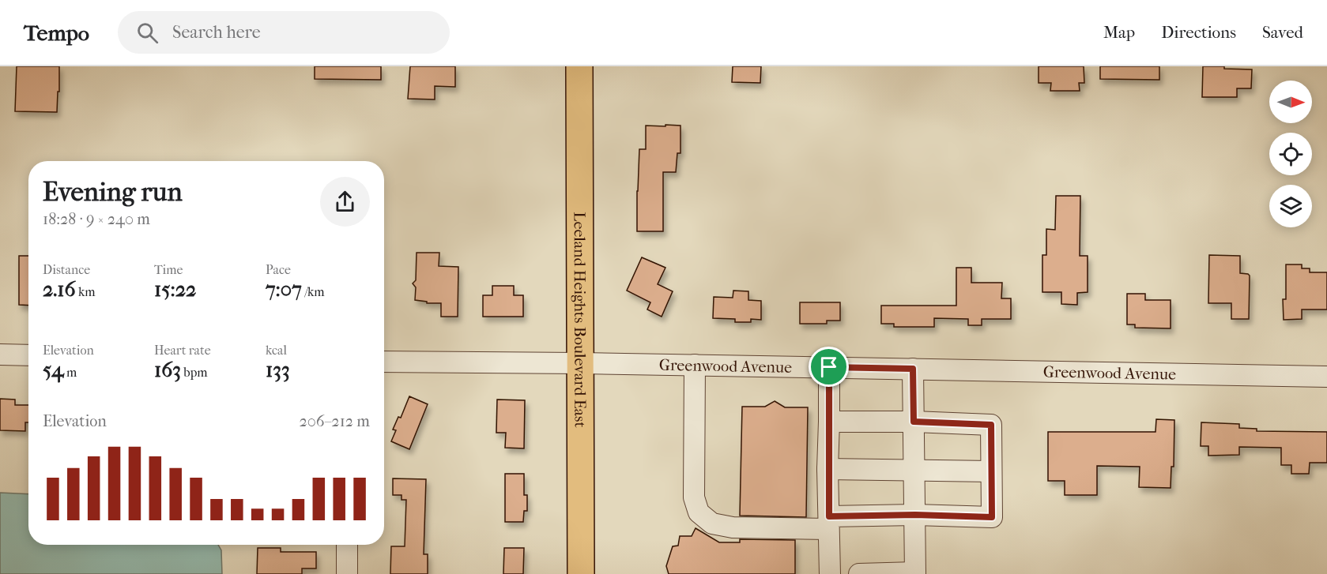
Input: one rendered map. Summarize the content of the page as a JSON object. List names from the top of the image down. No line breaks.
{"streets":{"main road":["Leeland Heights Boulevard East"],"street":["Greenwood Avenue"]},"crossings":[["Leeland Heights Boulevard East","Greenwood Avenue"]],"north":"right","page":{"header":"Tempo","search":"Search here","nav":["Map","Directions","Saved"],"heading":["Evening run","18:28 · 9 × 240 m"],"stats":[["Distance","2.16 km"],["Time","15:22"],["Pace","7:07 /km"],["Elevation","54 m"],["Heart rate","163 bpm"],["kcal","133"]],"chart":["Elevation","206–212 m"]}}
